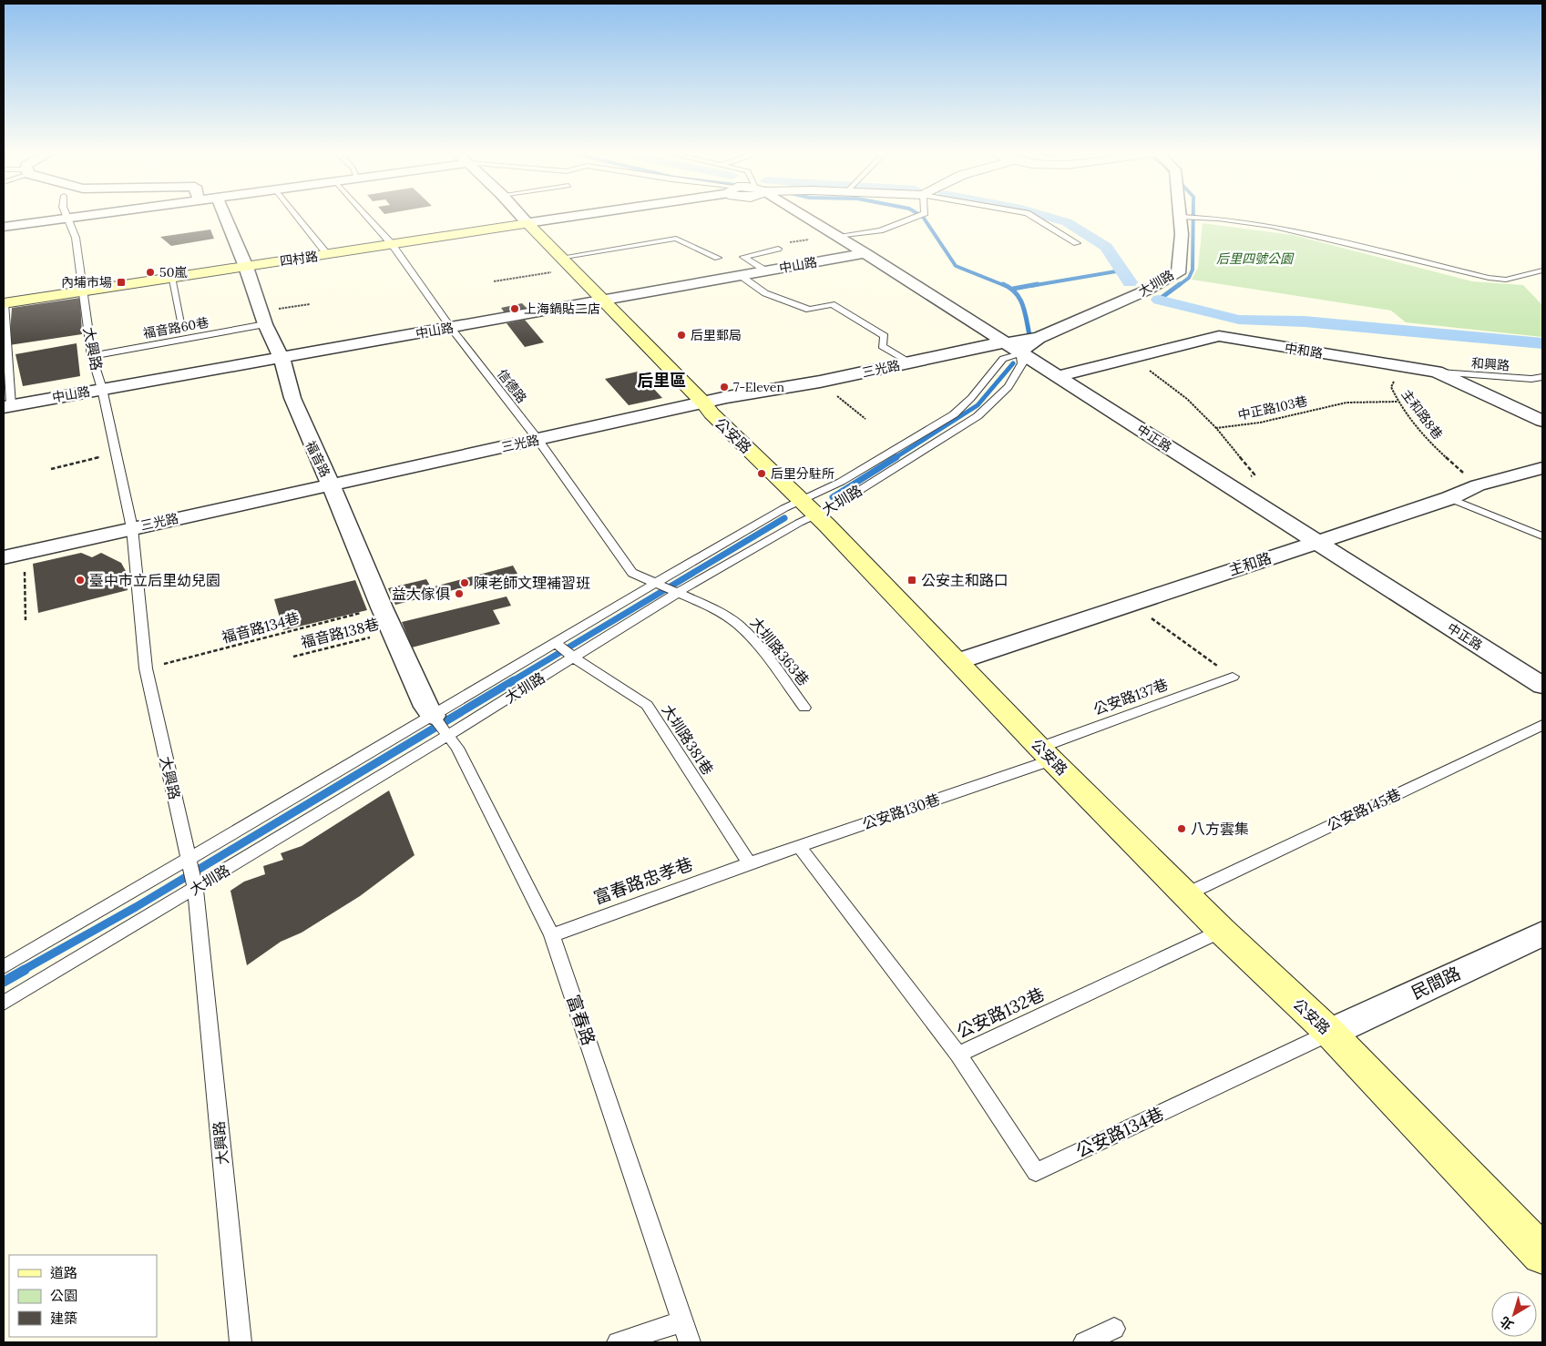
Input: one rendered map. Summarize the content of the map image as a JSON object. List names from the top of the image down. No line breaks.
{"streets":{"main road":["四村路","公安路"],"street":["中山路","大圳路","中和路","三光路","中正路","福音路","主和路","民間路"],"lane":["福音路60巷","大興路","和興路","信德路","大圳路363巷","公安路137巷","大圳路381巷","公安路145巷","公安路130巷","富春路忠孝巷","公安路132巷","富春路","公安路134巷"],"path":["中正路103巷","主和路8巷","福音路134巷","福音路138巷"]},"crossings":[["四村路","大興路"],["四村路","信德路"],["四村路","公安路"],["四村路","福音路"],["中山路","大興路"],["中山路","信德路"],["中山路","公安路"],["中山路","中正路"],["中山路","福音路"],["大圳路","大興路"],["大圳路","三光路"],["大圳路","信德路"],["大圳路","公安路"],["大圳路","中正路"],["大圳路","福音路"],["大圳路","大圳路363巷"],["大圳路","大圳路381巷"],["大圳路","富春路"],["福音路60巷","大興路"],["福音路60巷","福音路"],["大興路","三光路"],["大興路","福音路134巷"],["中和路","和興路"],["中和路","中正路"],["三光路","信德路"],["三光路","公安路"],["三光路","中正路"],["三光路","福音路"],["信德路","大圳路363巷"],["中正路103巷","主和路8巷"],["中正路103巷","中正路"],["主和路8巷","主和路"],["公安路","主和路"],["公安路","公安路137巷"],["公安路","公安路145巷"],["公安路","公安路130巷"],["公安路","民間路"],["公安路","公安路132巷"],["公安路","公安路134巷"],["中正路","主和路"],["福音路","福音路134巷"],["福音路","福音路138巷"],["福音路","富春路"],["公安路137巷","公安路130巷"],["大圳路381巷","公安路130巷"],["大圳路381巷","富春路忠孝巷"],["公安路130巷","富春路忠孝巷"],["公安路130巷","公安路132巷"],["富春路忠孝巷","富春路"],["民間路","公安路134巷"],["公安路132巷","公安路134巷"]],"districts":["后里區"],"parks":["后里四號公園"],"places":{"other":["50嵐","上海鍋貼二店","后里郵局","7-Eleven","后里分駐所","臺中市立后里幼兒園","陳老師文理補習班","益大傢俱","八方雲集"],"transit":["內埔市場","公安主和路口"]},"legend":["道路","公園","建築"],"north":"bottom left"}
